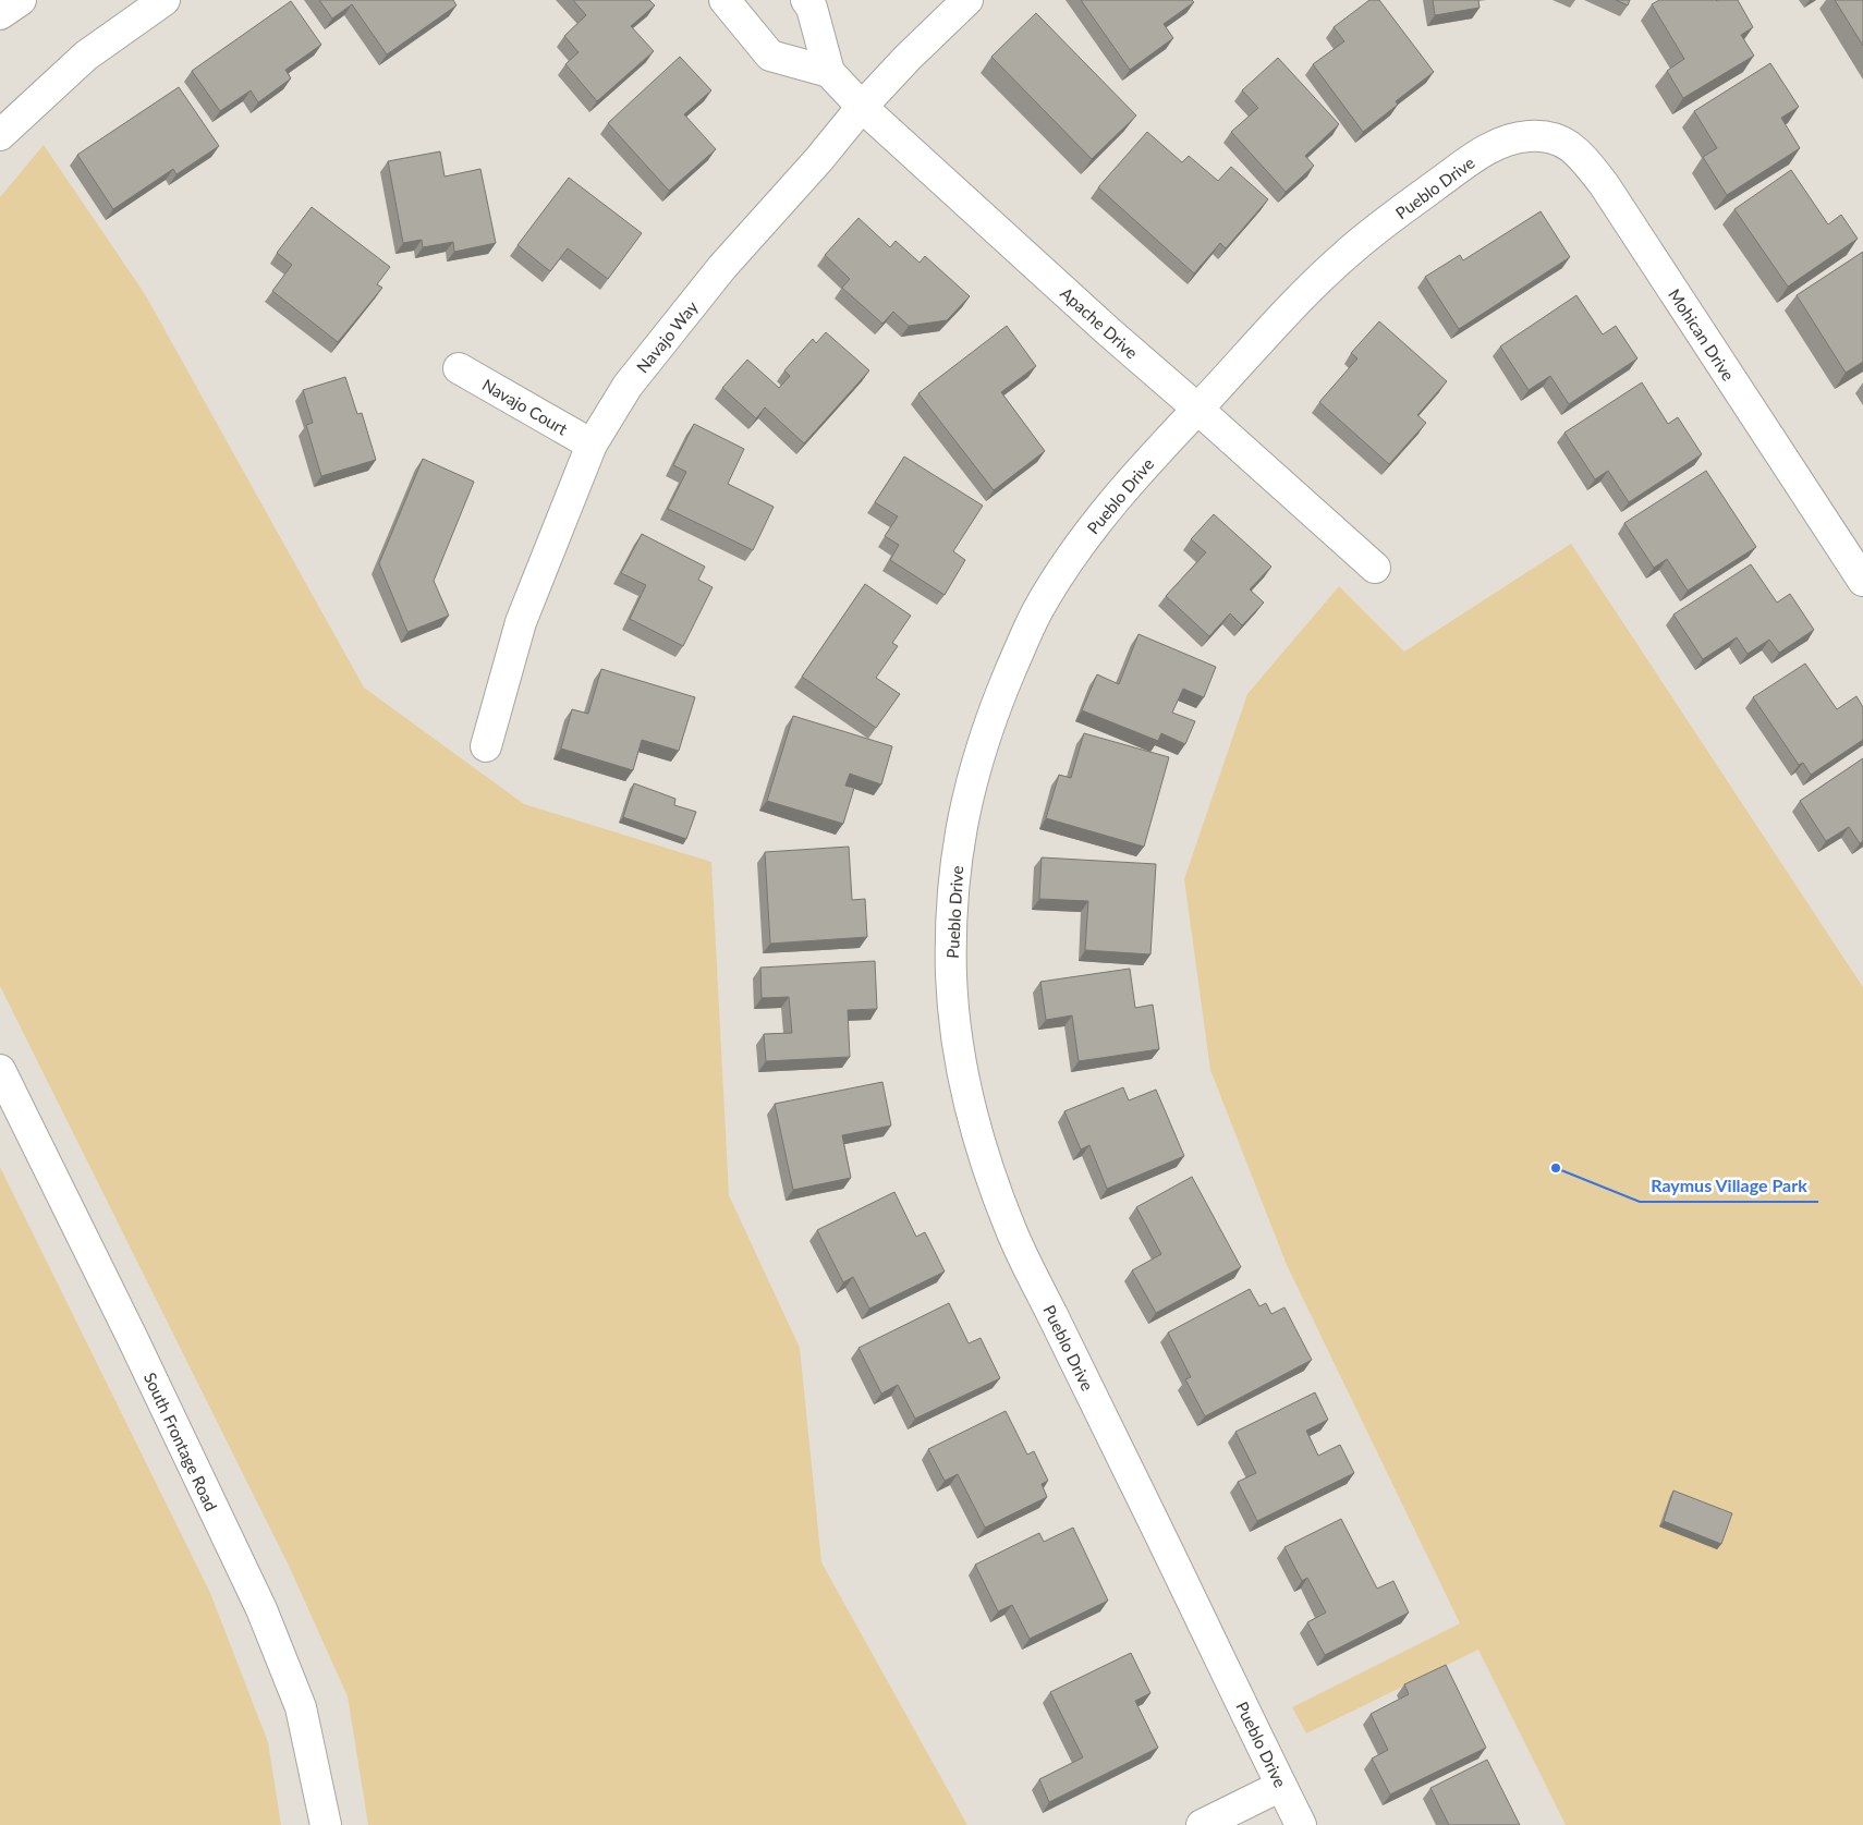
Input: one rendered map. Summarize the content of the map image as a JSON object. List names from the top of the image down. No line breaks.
{"streets":{"main road":["Pueblo Drive","Apache Drive","Mohican Drive","Navajo Way","Navajo Court","South Frontage Road"]},"crossings":[["Pueblo Drive","Apache Drive"],["Pueblo Drive","Mohican Drive"],["Apache Drive","Navajo Way"],["Navajo Way","Navajo Court"]],"places":["Raymus Village Park"]}
